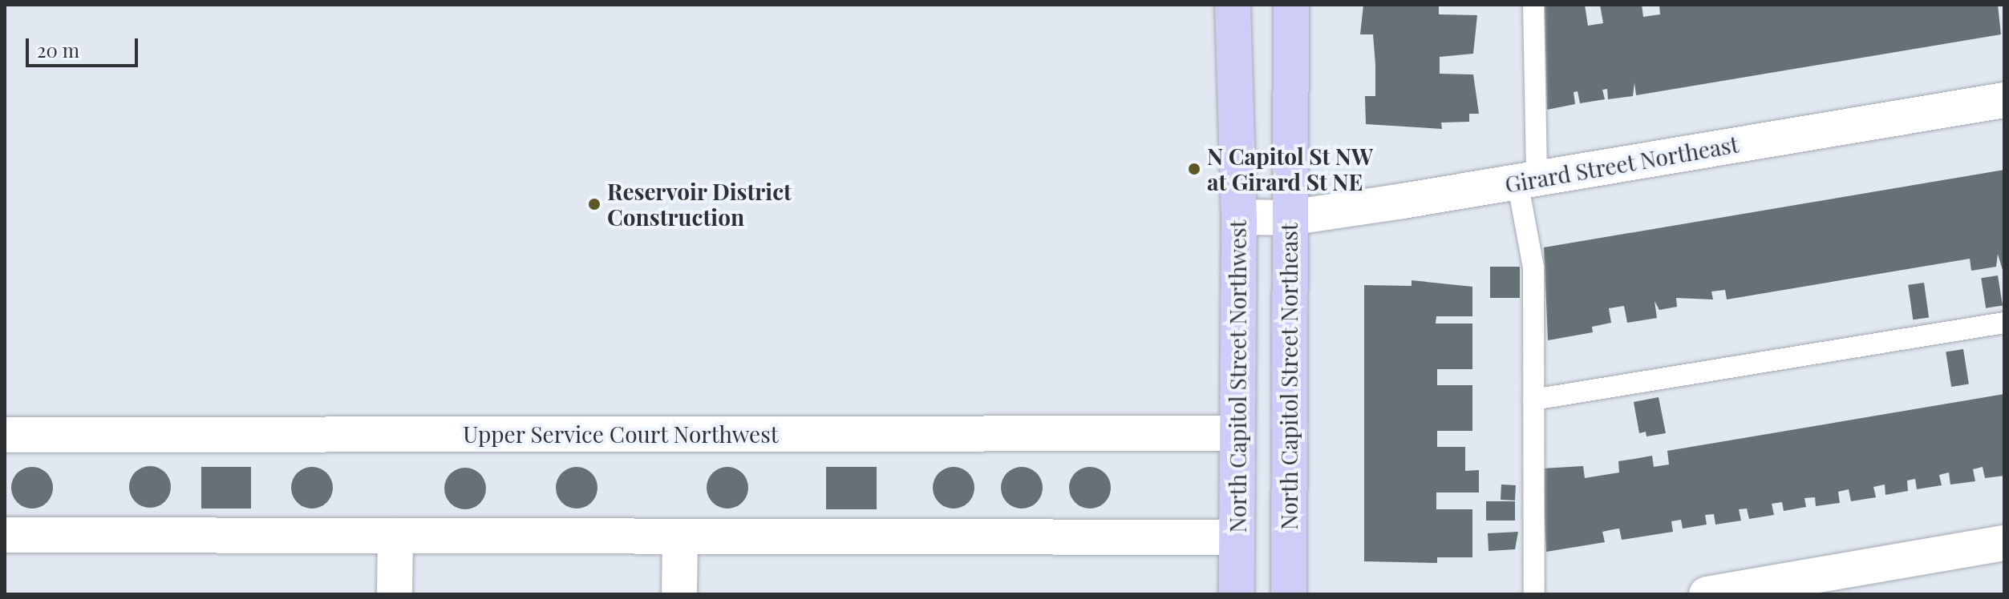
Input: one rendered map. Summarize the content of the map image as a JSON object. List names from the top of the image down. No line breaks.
{"streets":{"main road":["North Capitol Street Northwest","North Capitol Street Northeast"],"street":["Girard Street Northeast","Upper Service Court Northwest"]},"crossings":[["Girard Street Northeast","North Capitol Street Northwest"],["Girard Street Northeast","North Capitol Street Northeast"],["North Capitol Street Northwest","Upper Service Court Northwest"]],"places":["N Capitol St NW at Girard St NE","Reservoir District Construction"],"scale_bar":"20 m"}
